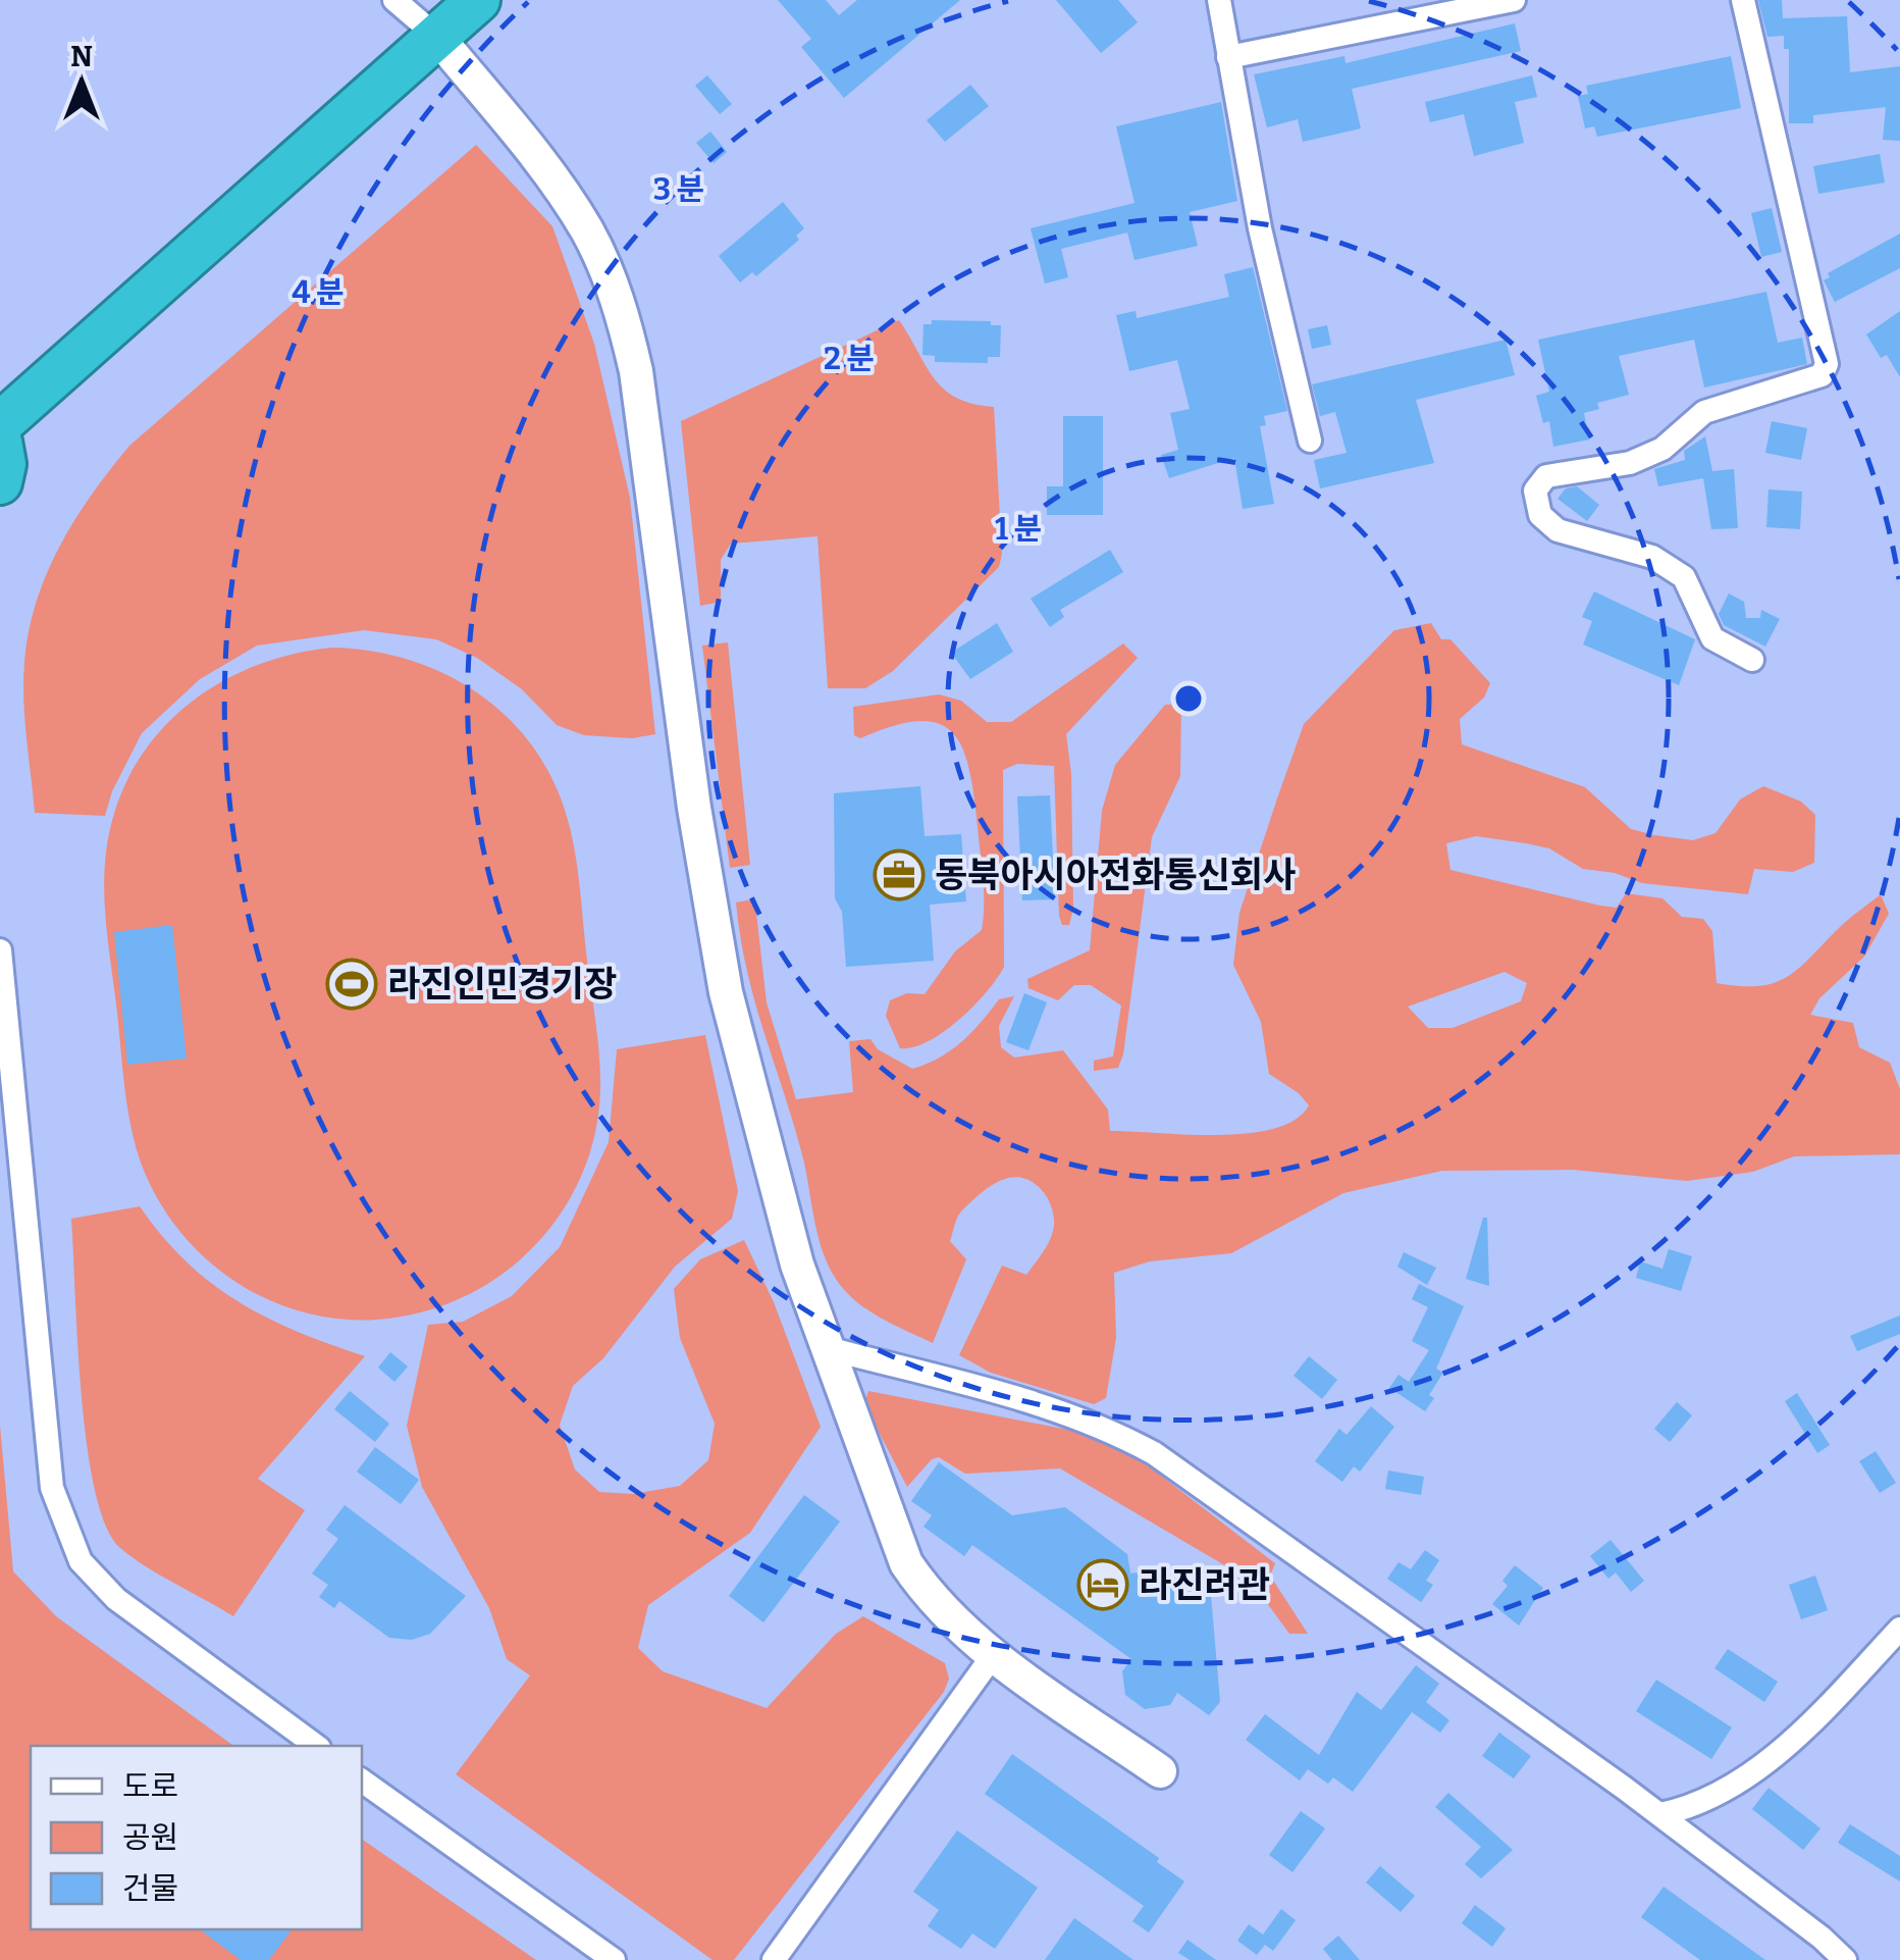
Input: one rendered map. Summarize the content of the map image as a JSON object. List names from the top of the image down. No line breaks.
{"places":{"office":["동북아시아전화통신회사"],"sports":["라진인민경기장"],"hotel":["라진려관"]},"legend":["도로","공원","건물"],"north":"top","rings":["3 분","4 분","2 분","1 분"]}
